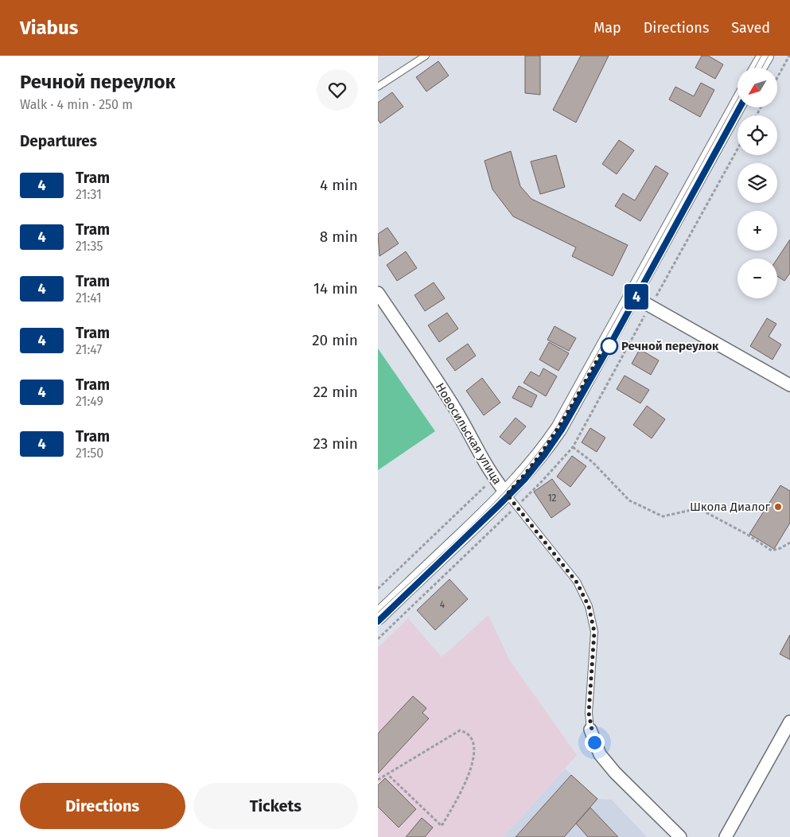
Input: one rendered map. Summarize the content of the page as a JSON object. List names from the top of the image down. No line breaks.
{"streets":{"street":["Новосильская улица"]},"places":["Речной переулок","Школа Диалог"],"lines":["tram line 4"],"house_numbers":["12","4"],"north":"bottom left","page":{"header":"Viabus","nav":["Map","Directions","Saved"],"heading":[["Речной переулок","Walk · 4 min · 250 m"],"Departures"],"on_map":"4","map_buttons":["+","−"],"list":[{"mark":"4","name":"Tram","note":"21:31","value":"4 min"},{"mark":"4","name":"Tram","note":"21:35","value":"8 min"},{"mark":"4","name":"Tram","note":"21:41","value":"14 min"},{"mark":"4","name":"Tram","note":"21:47","value":"20 min"},{"mark":"4","name":"Tram","note":"21:49","value":"22 min"},{"mark":"4","name":"Tram","note":"21:50","value":"23 min"}],"buttons":["Directions","Tickets"]}}
